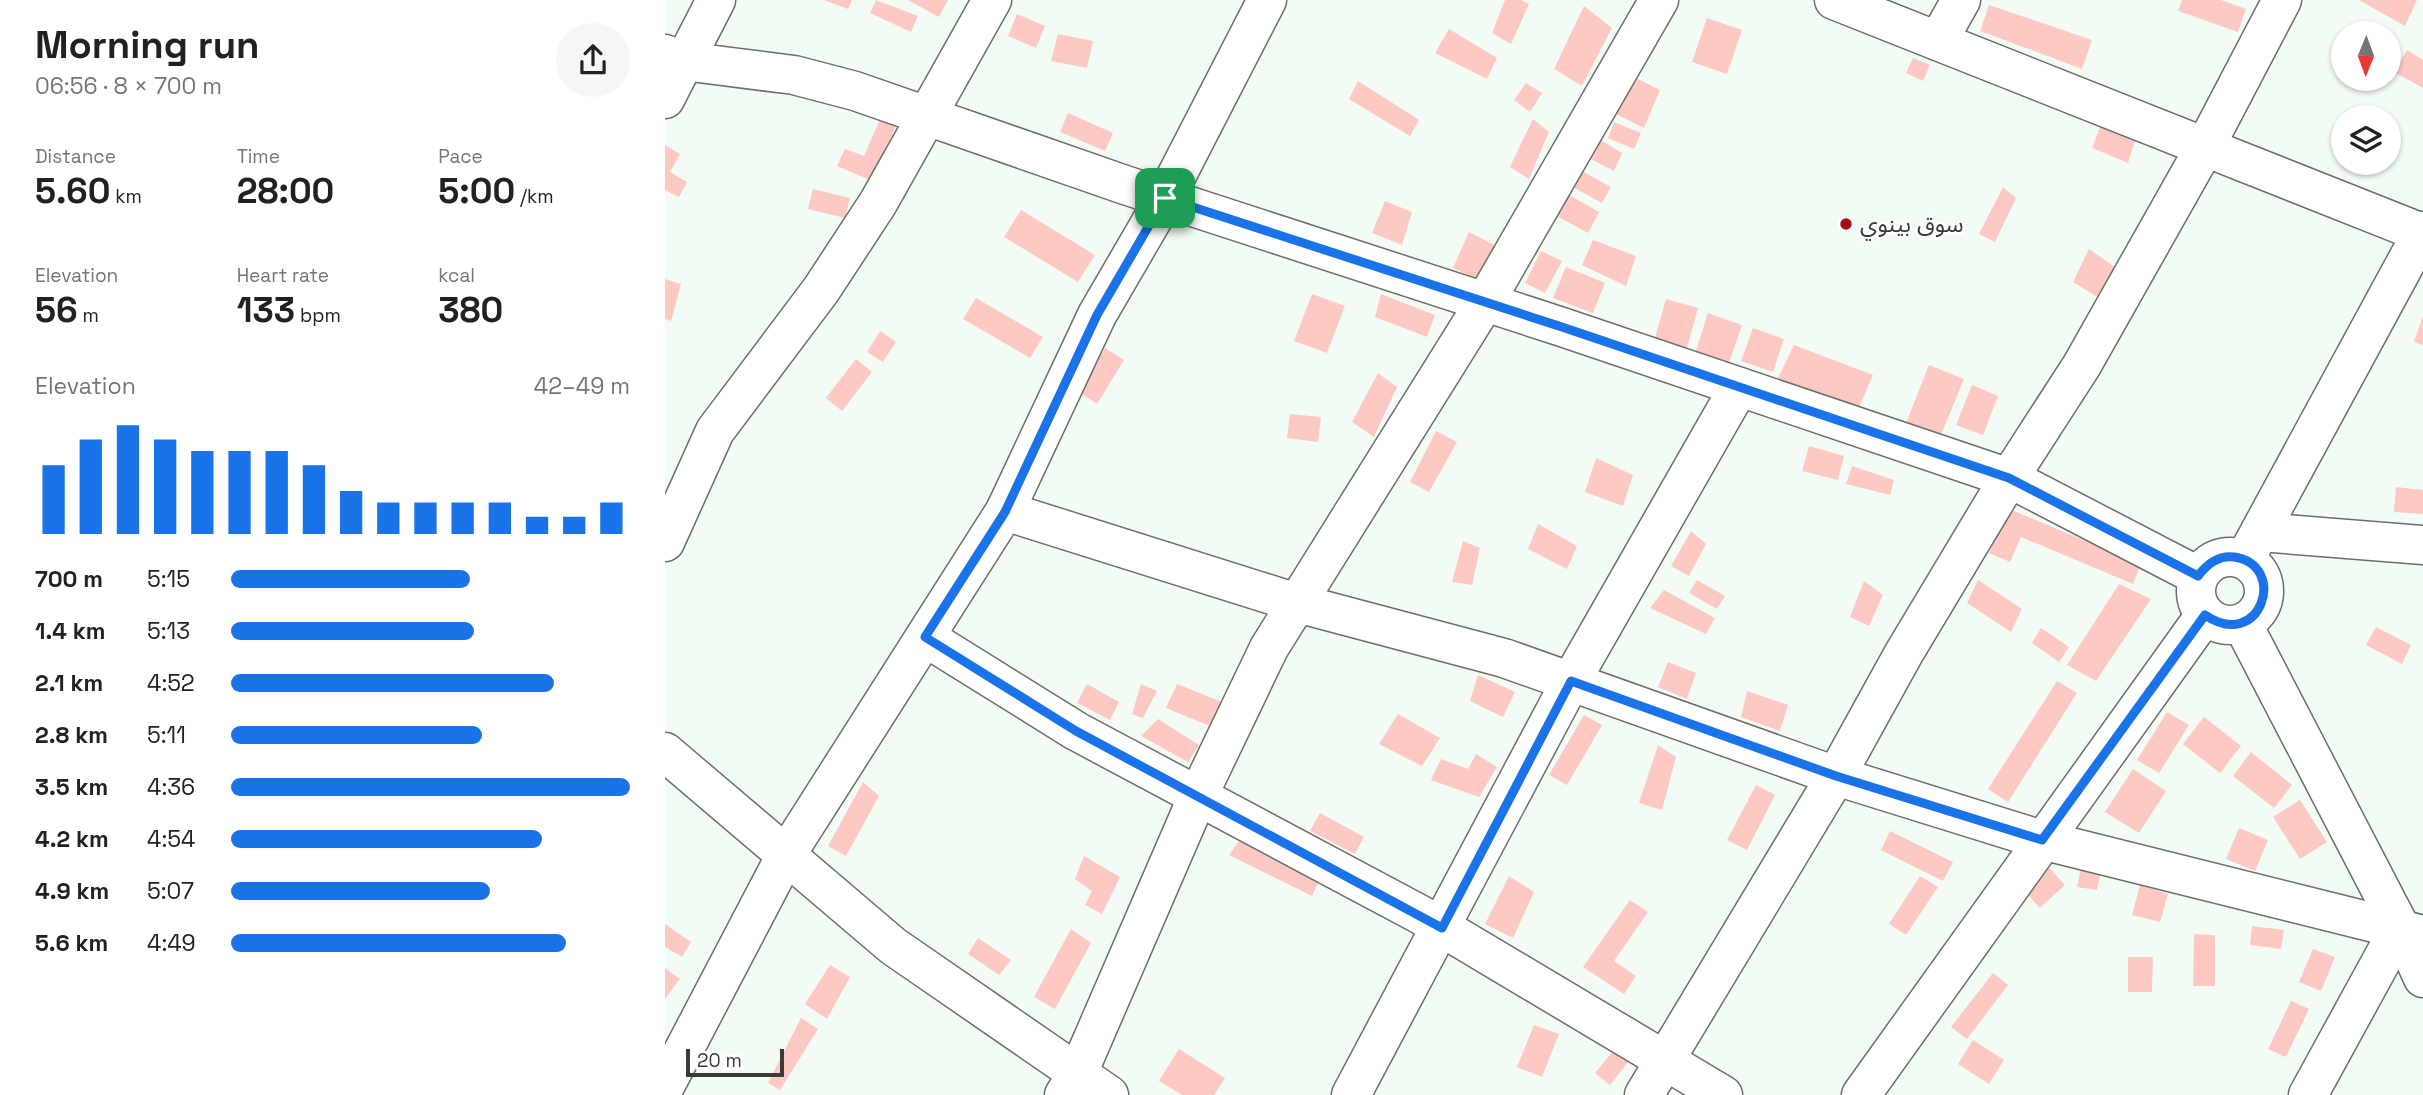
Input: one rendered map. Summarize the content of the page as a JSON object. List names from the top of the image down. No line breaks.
{"places":["سوق بينوي"],"scale_bar":"20 m","north":"bottom","page":{"heading":["Morning run","06:56 · 8 × 700 m"],"stats":[["Distance","5.60 km"],["Time","28:00"],["Pace","5:00 /km"],["Elevation","56 m"],["Heart rate","133 bpm"],["kcal","380"]],"chart":["Elevation","42–49 m"],"list":[{"name":"700 m","note":"5:15"},{"name":"1.4 km","note":"5:13"},{"name":"2.1 km","note":"4:52"},{"name":"2.8 km","note":"5:11"},{"name":"3.5 km","note":"4:36"},{"name":"4.2 km","note":"4:54"},{"name":"4.9 km","note":"5:07"},{"name":"5.6 km","note":"4:49"}],"scale":"20 m"}}
